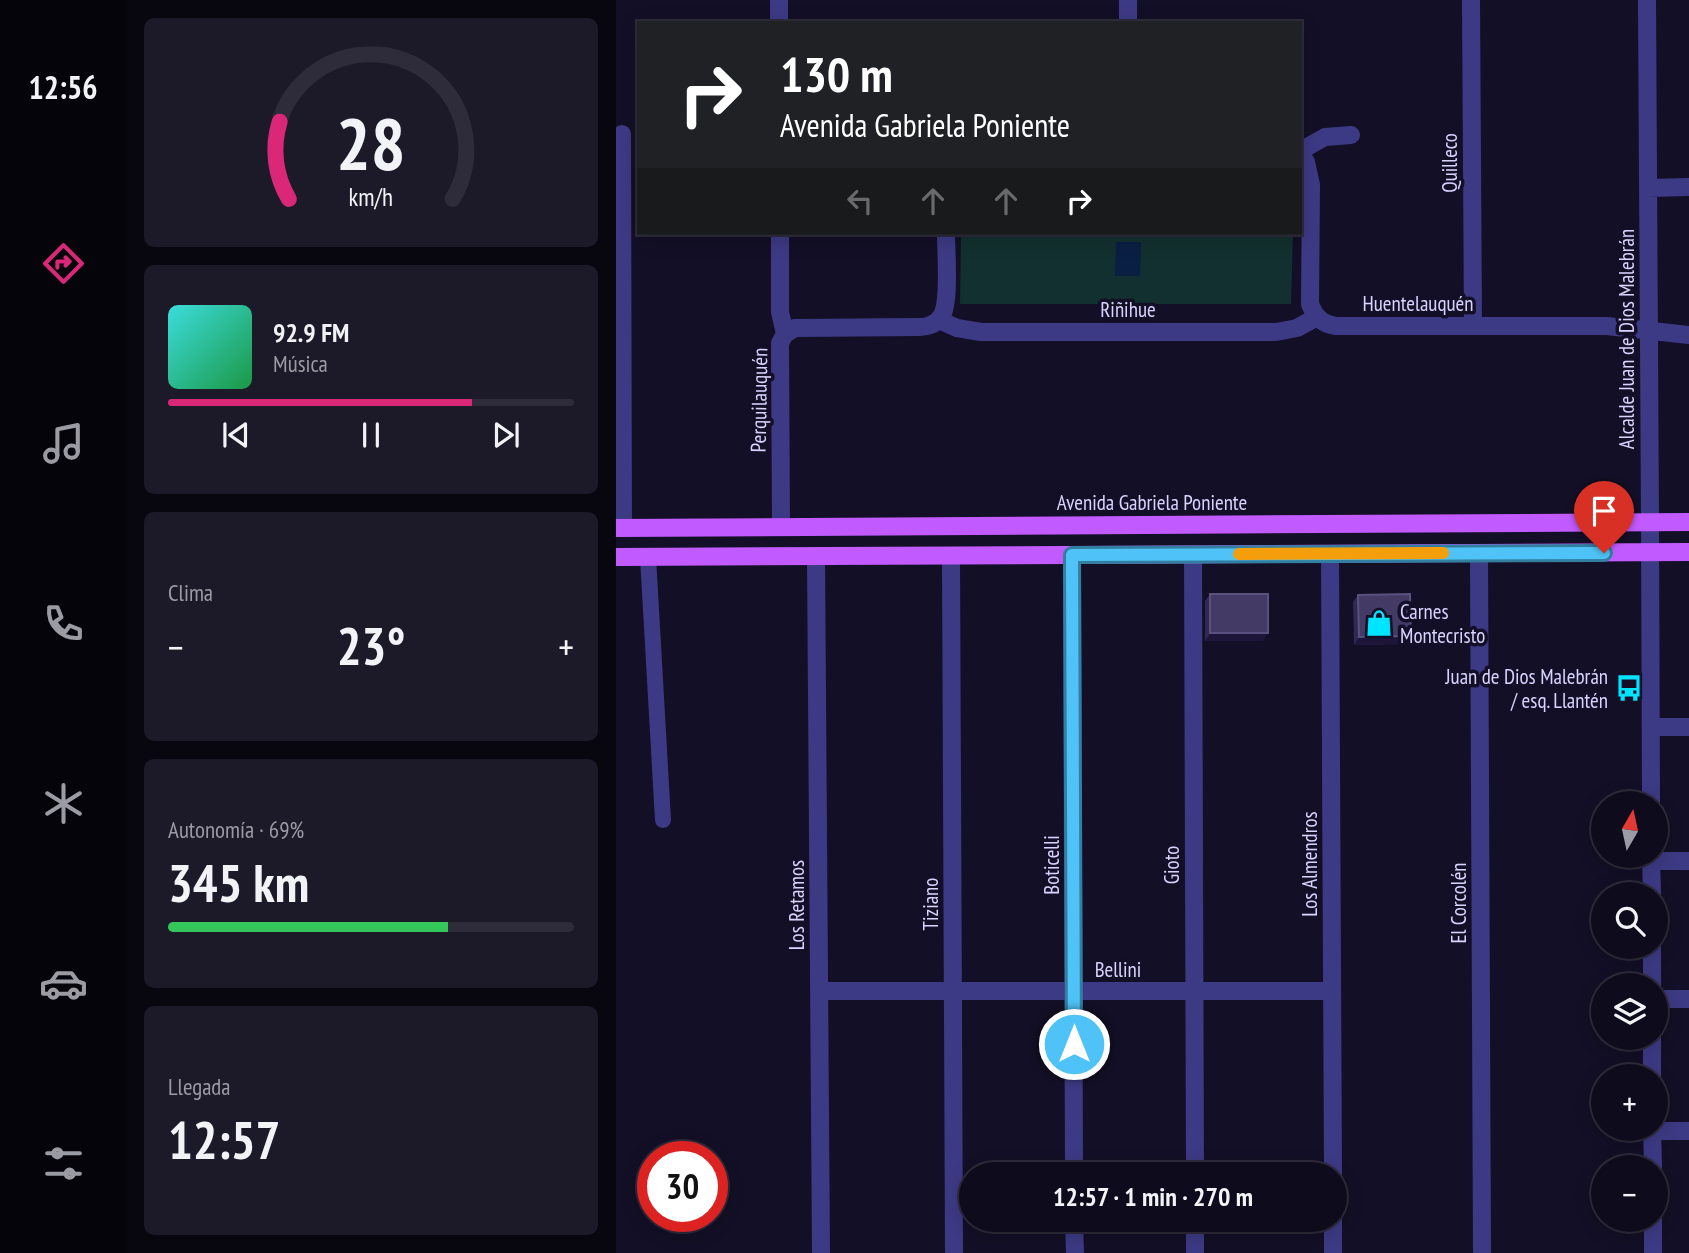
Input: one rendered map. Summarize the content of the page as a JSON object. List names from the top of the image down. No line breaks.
{"streets":{"main road":["Avenida Gabriela Poniente"],"street":["Quilleco","Huentelauquén","Riñihue","Alcalde Juan de Dios Malebrán","Perquilauquén","Los Almendros","Boticelli","Gioto","El Corcolén","Tiziano","Los Retamos","Bellini"]},"crossings":[["Quilleco","Huentelauquén"],["Huentelauquén","Riñihue"],["Huentelauquén","Alcalde Juan de Dios Malebrán"],["Alcalde Juan de Dios Malebrán","Avenida Gabriela Poniente"],["Perquilauquén","Avenida Gabriela Poniente"],["Los Almendros","Bellini"],["Boticelli","Bellini"],["Gioto","Bellini"],["Tiziano","Bellini"],["Los Retamos","Bellini"]],"places":{"shop":["Carnes Montecristo"],"bus stop":["Juan de Dios Malebrán / esq. Llantén"]},"north":"top","page":{"tabs":"12:56","turn":["130 m","Avenida Gabriela Poniente"],"song":["92.9 FM","Música"],"tile":["Clima",["Autonomía · 69%","345 km"],["Llegada","12:57"]],"heat":["−","23°","+"],"map_buttons":["+","−"],"limit":"30","trip":"12:57 · 1 min · 270 m","gauge":["28","km/h"]}}
